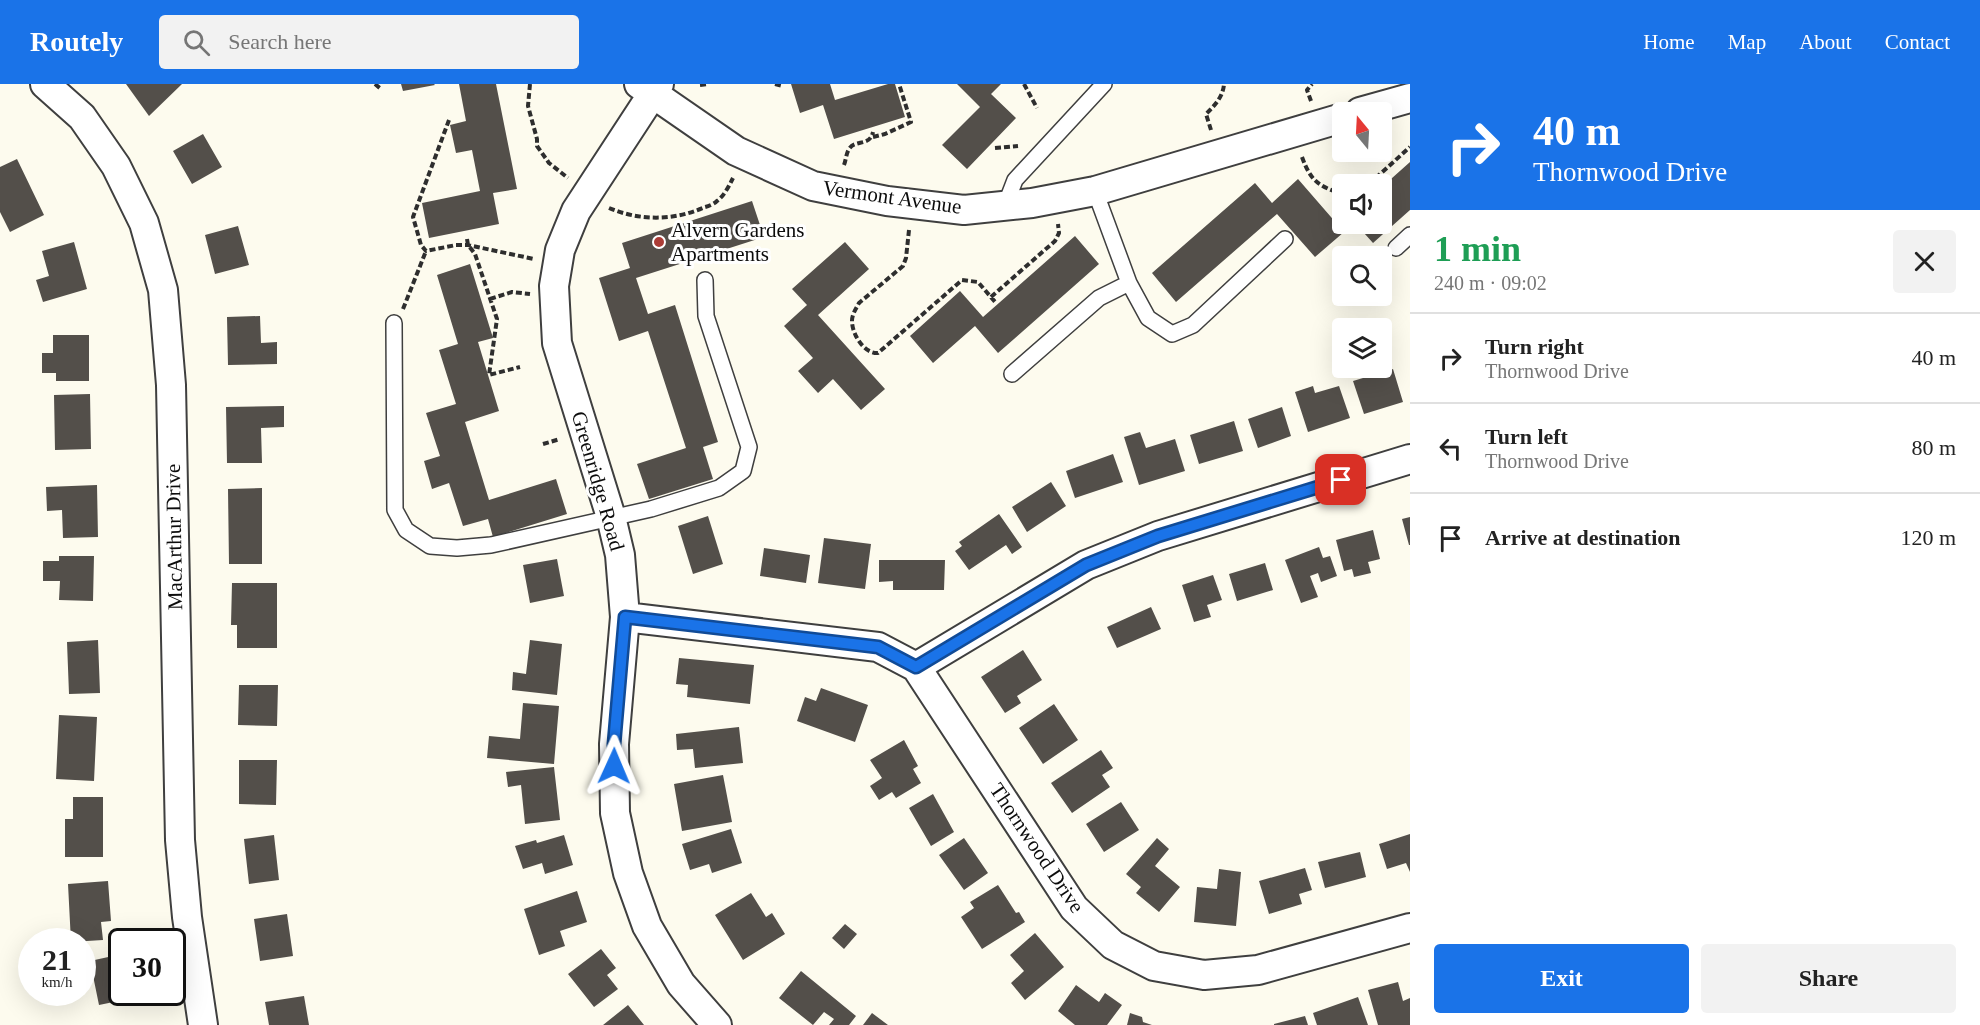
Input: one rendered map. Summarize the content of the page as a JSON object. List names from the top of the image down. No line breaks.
{"streets":{"street":["Vermont Avenue","Greenridge Road","MacArthur Drive","Thornwood Drive"]},"crossings":[["Vermont Avenue","Greenridge Road"],["Greenridge Road","Thornwood Drive"]],"places":["Alvern Gardens Apartments"],"north":"top","page":{"header":"Routely","search":"Search here","nav":["Home","Map","About","Contact"],"turn":["40 m","Thornwood Drive"],"heading":["1 min","240 m · 09:02"],"list":[{"name":"Turn right","note":"Thornwood Drive","value":"40 m"},{"name":"Turn left","note":"Thornwood Drive","value":"80 m"},{"name":"Arrive at destination","value":"120 m"}],"speed":"21 km/h","limit":"30","buttons":["Exit","Share"]}}
